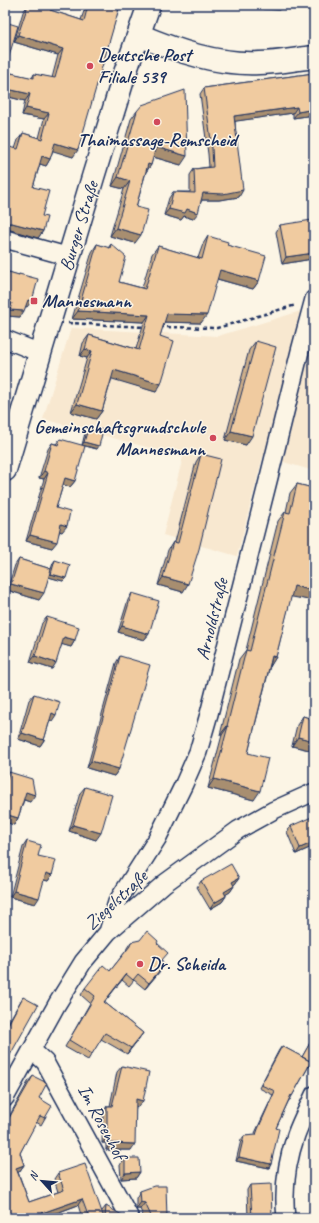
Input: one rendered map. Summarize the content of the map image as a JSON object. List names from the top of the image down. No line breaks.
{"streets":{"main road":["Burger Straße"],"street":["Arnoldstraße","Ziegelstraße","Im Rosenhof"]},"crossings":[["Arnoldstraße","Ziegelstraße"],["Ziegelstraße","Im Rosenhof"]],"places":{"other":["Deutsche Post Filiale 539","Thaimassage-Remscheid","Gemeinschaftsgrundschule Mannesmann","Dr. Scheida"],"transit":["Mannesmann"]},"north":"top left"}
